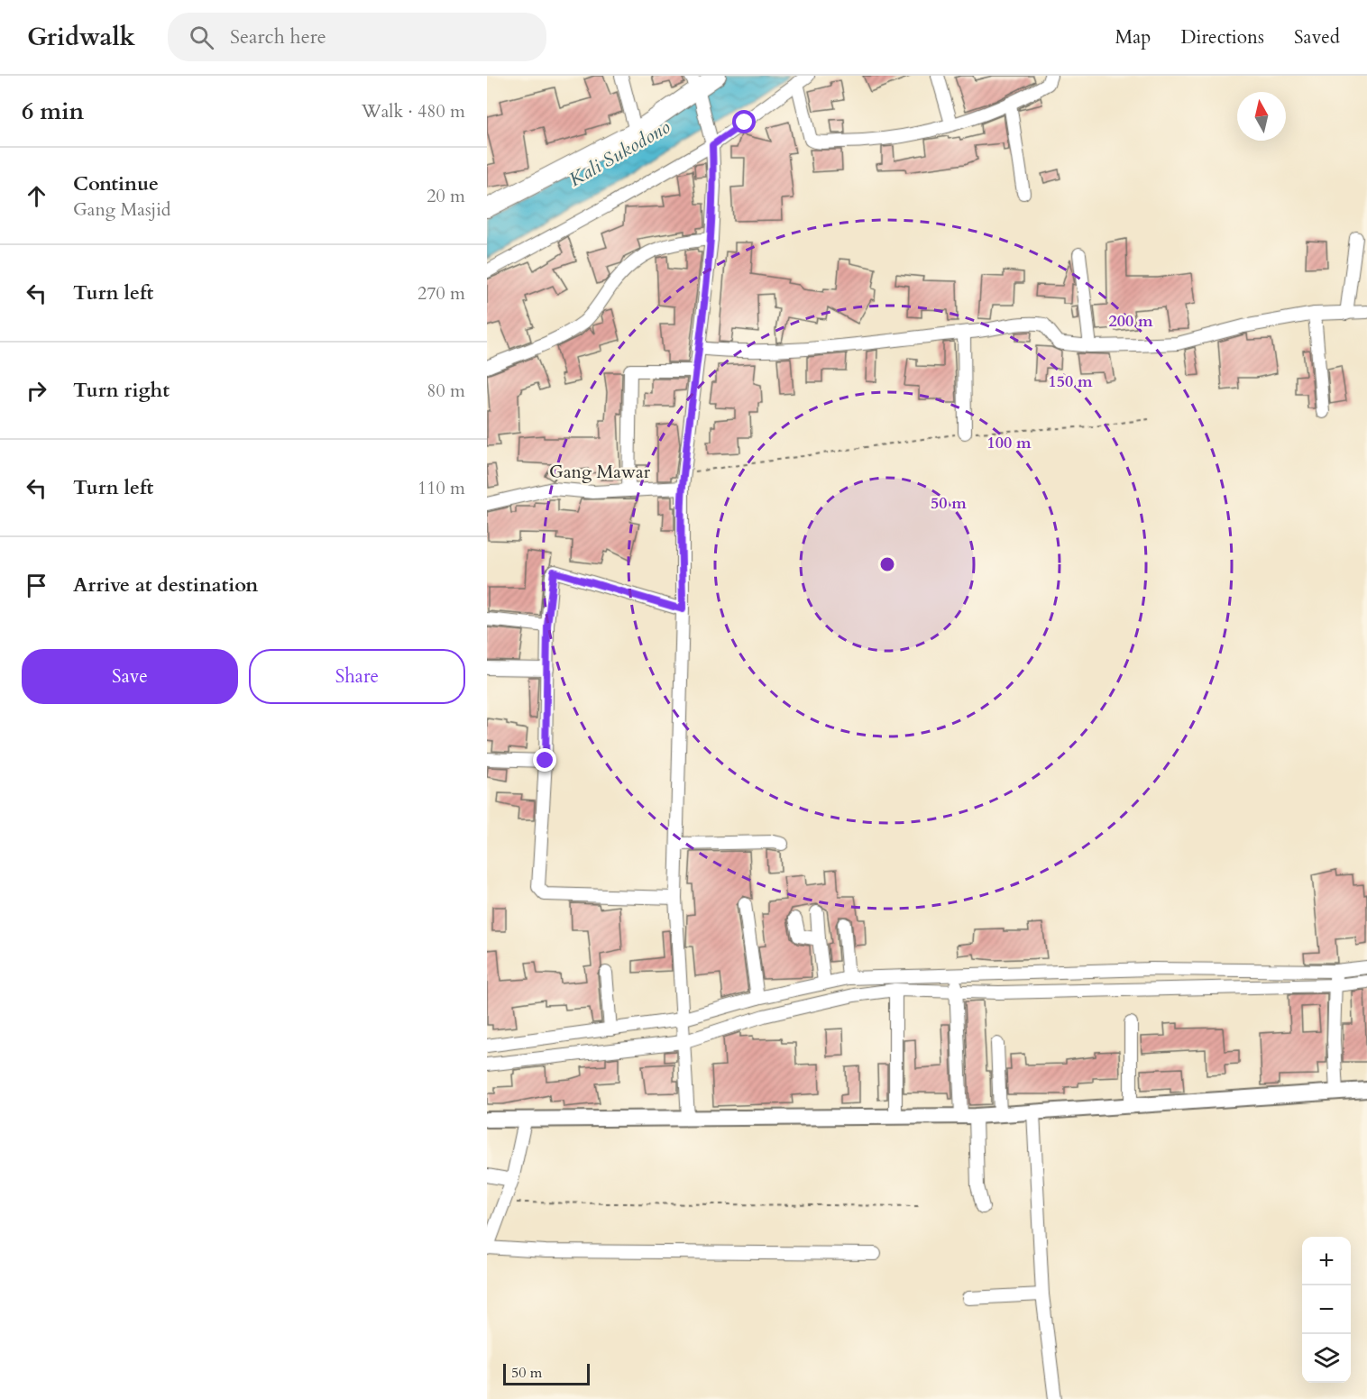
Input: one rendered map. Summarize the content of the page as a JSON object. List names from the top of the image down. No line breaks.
{"streets":{"street":["Gang Mawar"]},"water":["Kali Sukodono"],"scale_bar":"50 m","north":"top","page":{"header":"Gridwalk","search":"Search here","nav":["Map","Directions","Saved"],"heading":["6 min","Walk · 480 m"],"list":[["Continue","Gang Masjid","20 m"],["Turn left","270 m"],["Turn right","80 m"],["Turn left","110 m"],"Arrive at destination"],"buttons":["Save","Share"],"map_buttons":["+","−"],"scale":"50 m"},"rings":["200 m","150 m","100 m","50 m"]}
